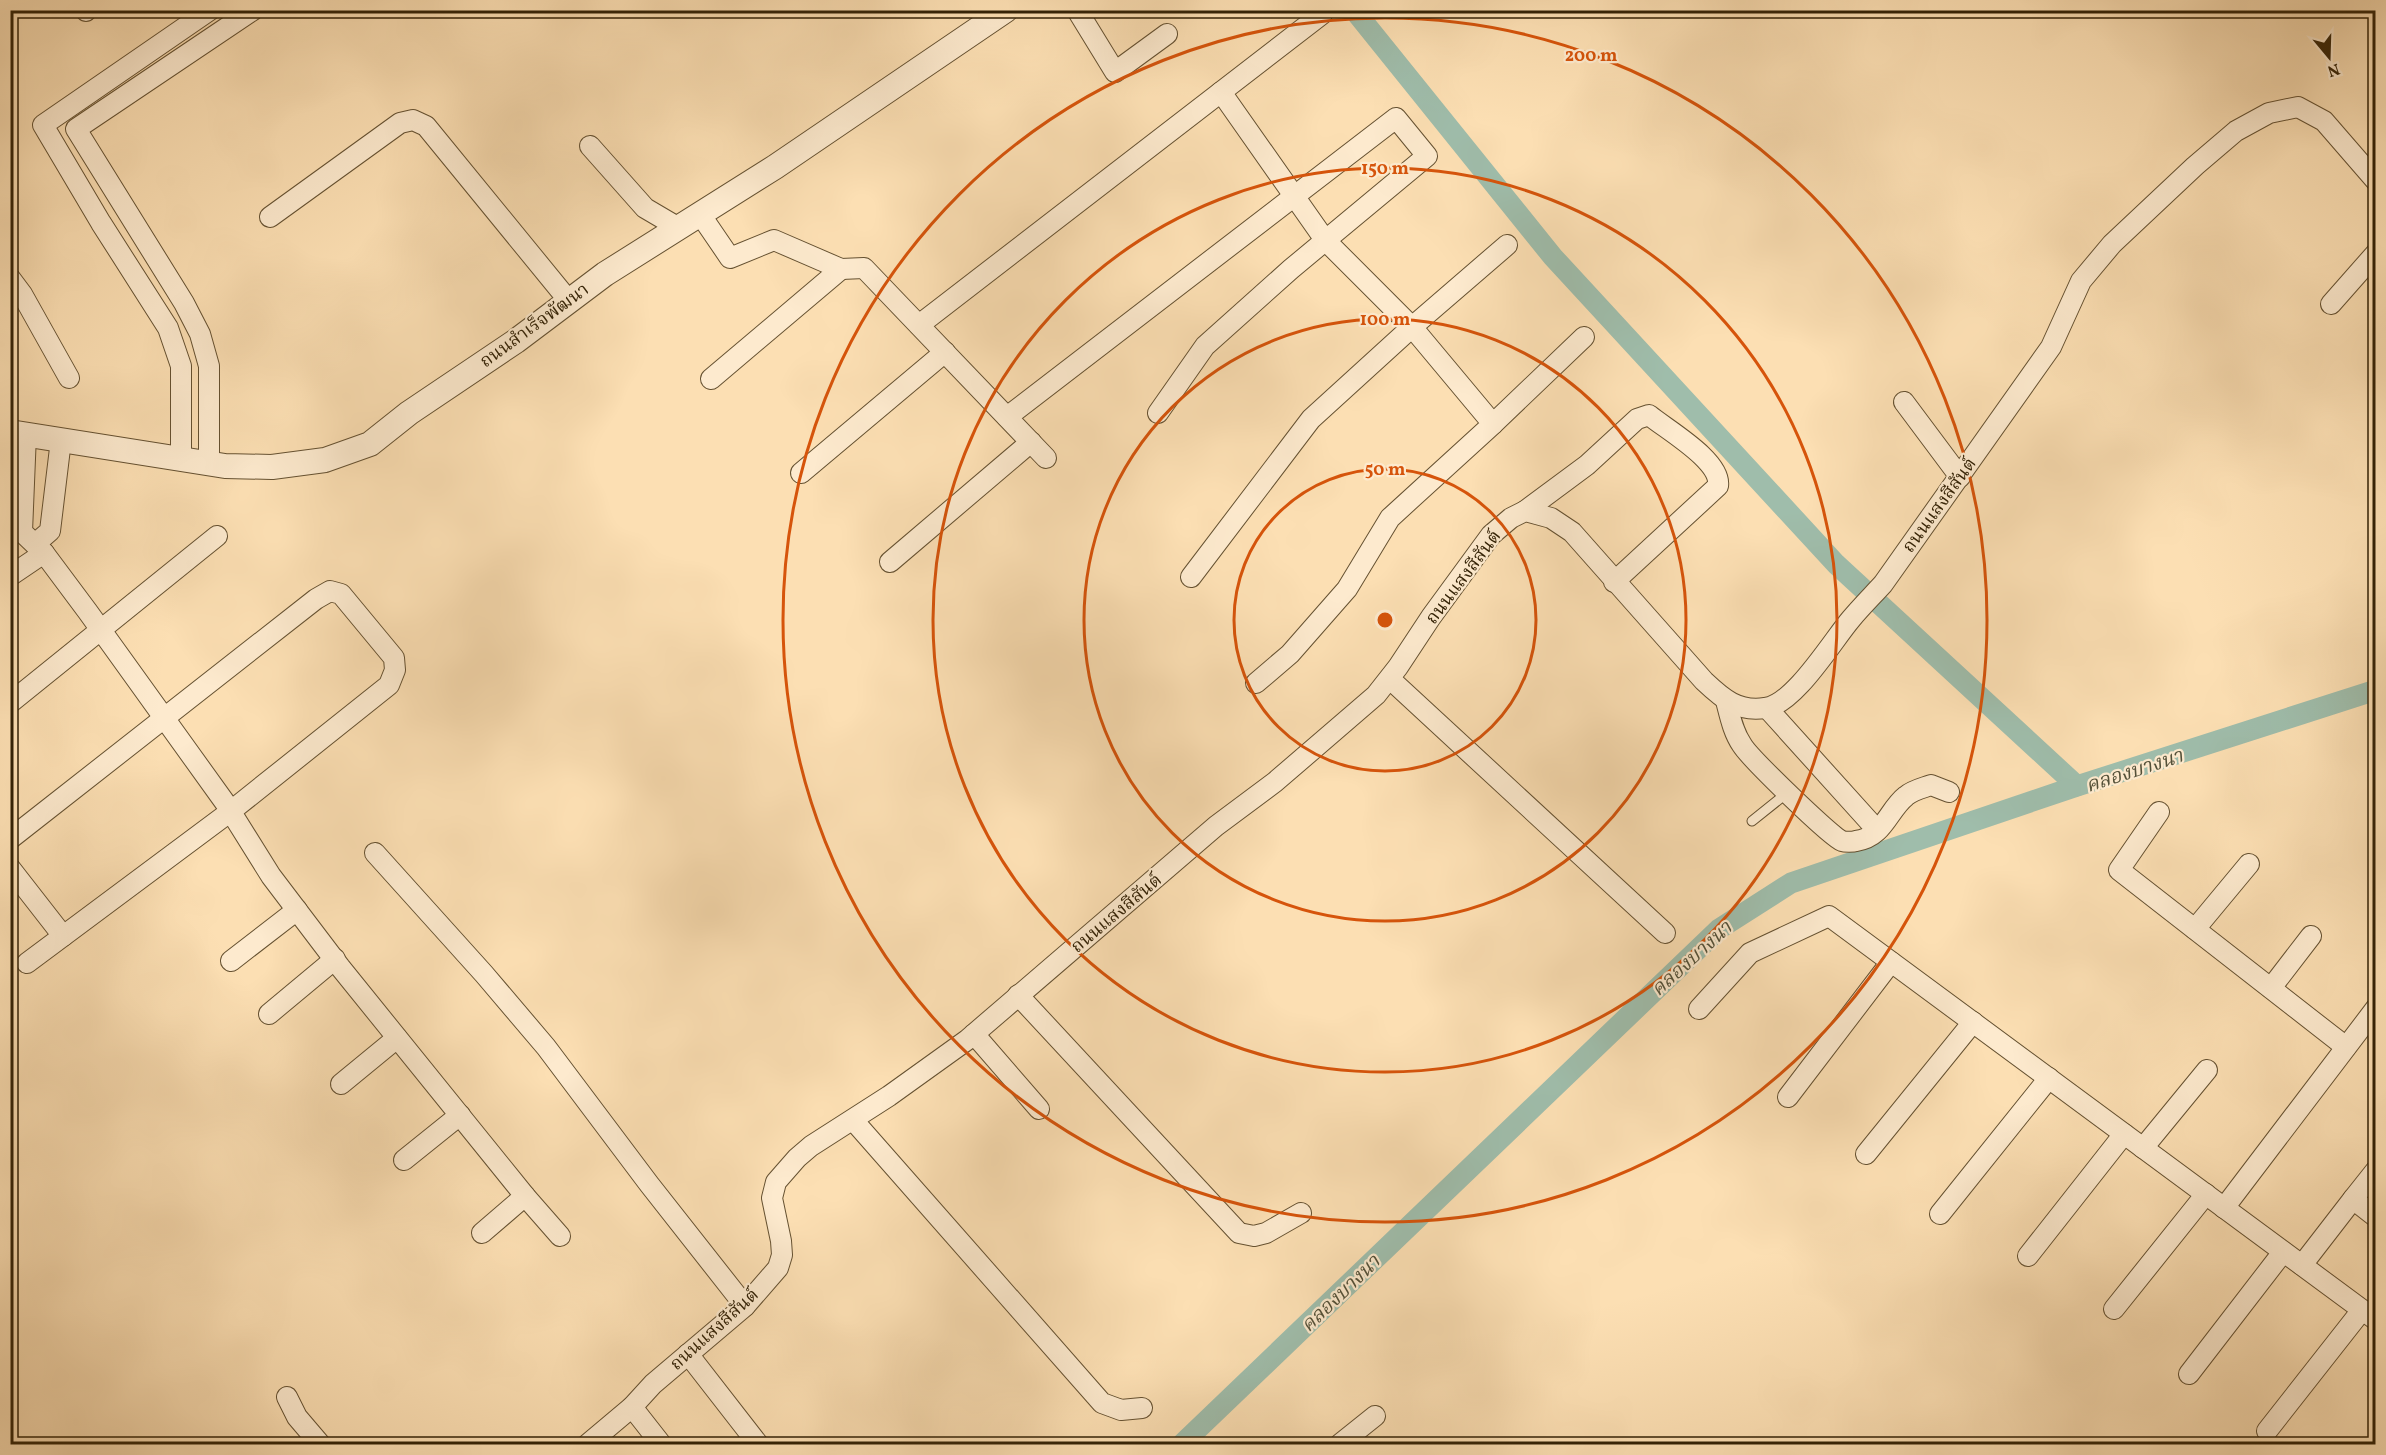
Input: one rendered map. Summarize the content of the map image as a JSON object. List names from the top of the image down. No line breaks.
{"streets":{"street":["ถนนสำเร็จพัฒนา","ถนนแสงสีสันต์"]},"water":["คลองบางนา"],"north":"bottom","rings":["200 m","150 m","100 m","50 m"]}
